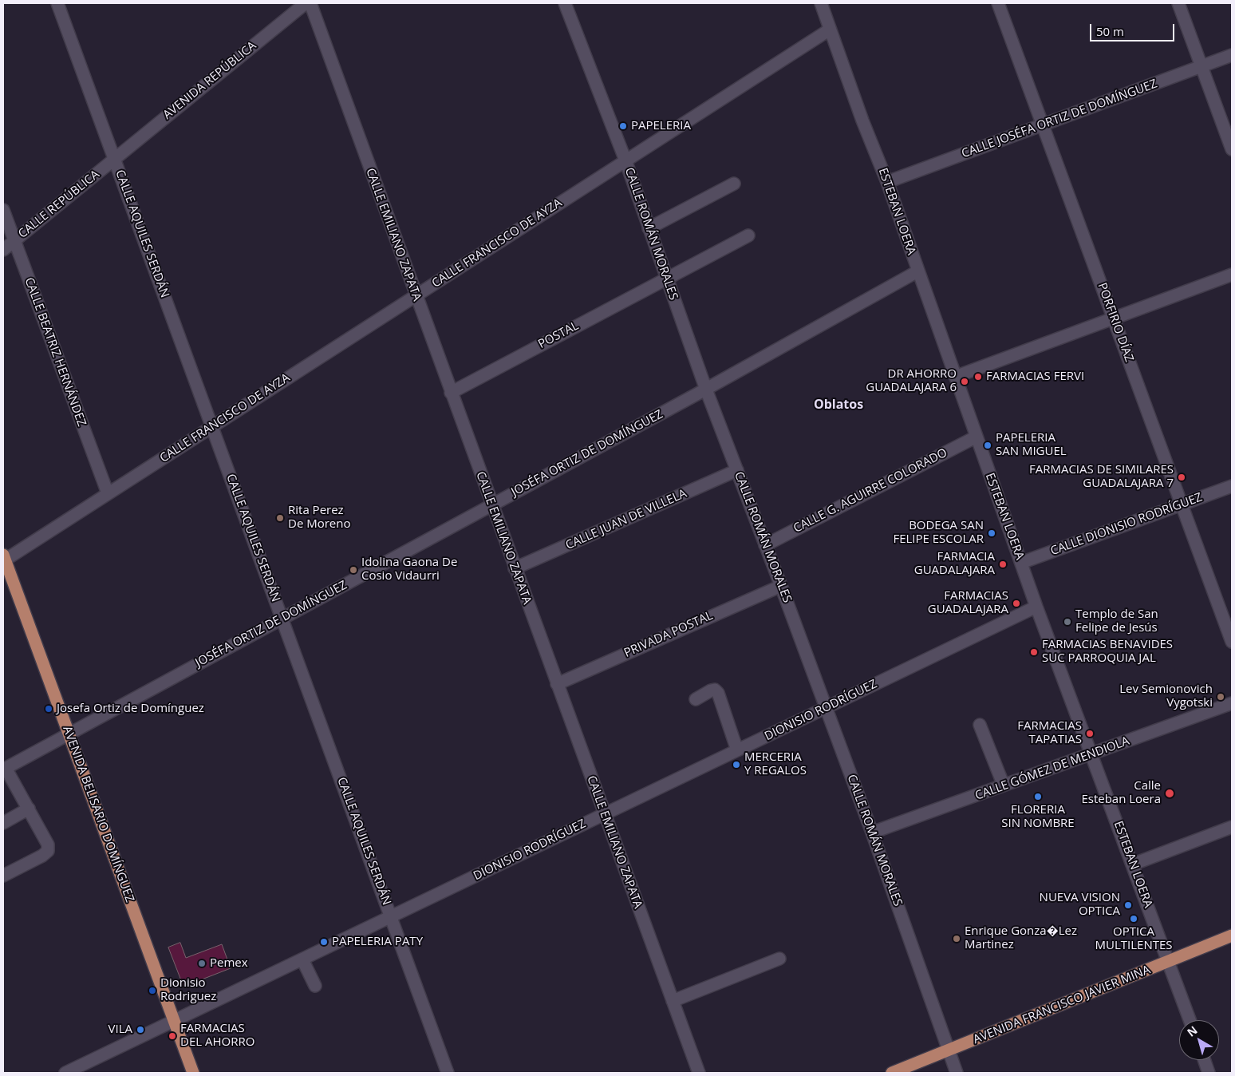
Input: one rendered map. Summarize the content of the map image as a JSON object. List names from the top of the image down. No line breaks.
{"streets":{"main road":["AVENIDA BELISARIO DOMÍNGUEZ","AVENIDA FRANCISCO JAVIER MINA"],"street":["AVENIDA REPÚBLICA","CALLE JOSÉFA ORTIZ DE DOMÍNGUEZ","CALLE REPÚBLICA","ESTEBAN LOERA","CALLE AQUILES SERDÁN","CALLE ROMÁN MORALES","CALLE EMILIANO ZAPATA","CALLE FRANCISCO DE AYZA","PORFIRIO DÍAZ","POSTAL","CALLE BEATRIZ HERNÁNDEZ","JOSÉFA ORTIZ DE DOMÍNGUEZ","CALLE G. AGUIRRE COLORADO","CALLE JUAN DE VILLELA","CALLE DIONISIO RODRÍGUEZ","PRIVADA POSTAL","DIONISIO RODRÍGUEZ","CALLE GÓMEZ DE MENDIOLA"]},"crossings":[["AVENIDA REPÚBLICA","CALLE REPÚBLICA"],["AVENIDA REPÚBLICA","CALLE AQUILES SERDÁN"],["CALLE JOSÉFA ORTIZ DE DOMÍNGUEZ","ESTEBAN LOERA"],["CALLE JOSÉFA ORTIZ DE DOMÍNGUEZ","PORFIRIO DÍAZ"],["CALLE REPÚBLICA","CALLE AQUILES SERDÁN"],["CALLE REPÚBLICA","CALLE BEATRIZ HERNÁNDEZ"],["ESTEBAN LOERA","CALLE FRANCISCO DE AYZA"],["ESTEBAN LOERA","JOSÉFA ORTIZ DE DOMÍNGUEZ"],["ESTEBAN LOERA","CALLE G. AGUIRRE COLORADO"],["ESTEBAN LOERA","CALLE DIONISIO RODRÍGUEZ"],["ESTEBAN LOERA","DIONISIO RODRÍGUEZ"],["ESTEBAN LOERA","CALLE GÓMEZ DE MENDIOLA"],["ESTEBAN LOERA","AVENIDA FRANCISCO JAVIER MINA"],["CALLE AQUILES SERDÁN","CALLE FRANCISCO DE AYZA"],["CALLE AQUILES SERDÁN","JOSÉFA ORTIZ DE DOMÍNGUEZ"],["CALLE AQUILES SERDÁN","DIONISIO RODRÍGUEZ"],["CALLE ROMÁN MORALES","CALLE FRANCISCO DE AYZA"],["CALLE ROMÁN MORALES","POSTAL"],["CALLE ROMÁN MORALES","JOSÉFA ORTIZ DE DOMÍNGUEZ"],["CALLE ROMÁN MORALES","CALLE G. AGUIRRE COLORADO"],["CALLE ROMÁN MORALES","CALLE JUAN DE VILLELA"],["CALLE ROMÁN MORALES","PRIVADA POSTAL"],["CALLE ROMÁN MORALES","DIONISIO RODRÍGUEZ"],["CALLE ROMÁN MORALES","CALLE GÓMEZ DE MENDIOLA"],["CALLE ROMÁN MORALES","AVENIDA FRANCISCO JAVIER MINA"],["CALLE EMILIANO ZAPATA","CALLE FRANCISCO DE AYZA"],["CALLE EMILIANO ZAPATA","POSTAL"],["CALLE EMILIANO ZAPATA","JOSÉFA ORTIZ DE DOMÍNGUEZ"],["CALLE EMILIANO ZAPATA","CALLE JUAN DE VILLELA"],["CALLE EMILIANO ZAPATA","PRIVADA POSTAL"],["CALLE EMILIANO ZAPATA","DIONISIO RODRÍGUEZ"],["CALLE FRANCISCO DE AYZA","CALLE BEATRIZ HERNÁNDEZ"],["CALLE FRANCISCO DE AYZA","AVENIDA BELISARIO DOMÍNGUEZ"],["PORFIRIO DÍAZ","CALLE DIONISIO RODRÍGUEZ"],["JOSÉFA ORTIZ DE DOMÍNGUEZ","AVENIDA BELISARIO DOMÍNGUEZ"],["DIONISIO RODRÍGUEZ","AVENIDA BELISARIO DOMÍNGUEZ"]],"districts":["Oblatos"],"places":["PAPELERIA","FARMACIAS FERVI","DR AHORRO GUADALAJARA 6","PAPELERIA SAN MIGUEL","FARMACIAS DE SIMILARES GUADALAJARA 7","Rita Perez De Moreno","BODEGA SAN FELIPE ESCOLAR","FARMACIA GUADALAJARA","Idolina Gaona De Cosio Vidaurri","FARMACIAS GUADALAJARA","Templo de San Felipe de Jesús","FARMACIAS BENAVIDES SUC PARROQUIA JAL","Lev Semionovich Vygotski","Josefa Ortiz de Domínguez","FARMACIAS TAPATIAS","MERCERIA Y REGALOS","Calle Esteban Loera","FLORERIA SIN NOMBRE","NUEVA VISION OPTICA","OPTICA MULTILENTES","Enrique Gonza�Lez Martinez","PAPELERIA PATY","Pemex","Dionisio Rodriguez","VILA","FARMACIAS DEL AHORRO"],"scale_bar":"50 m","north":"top left"}
